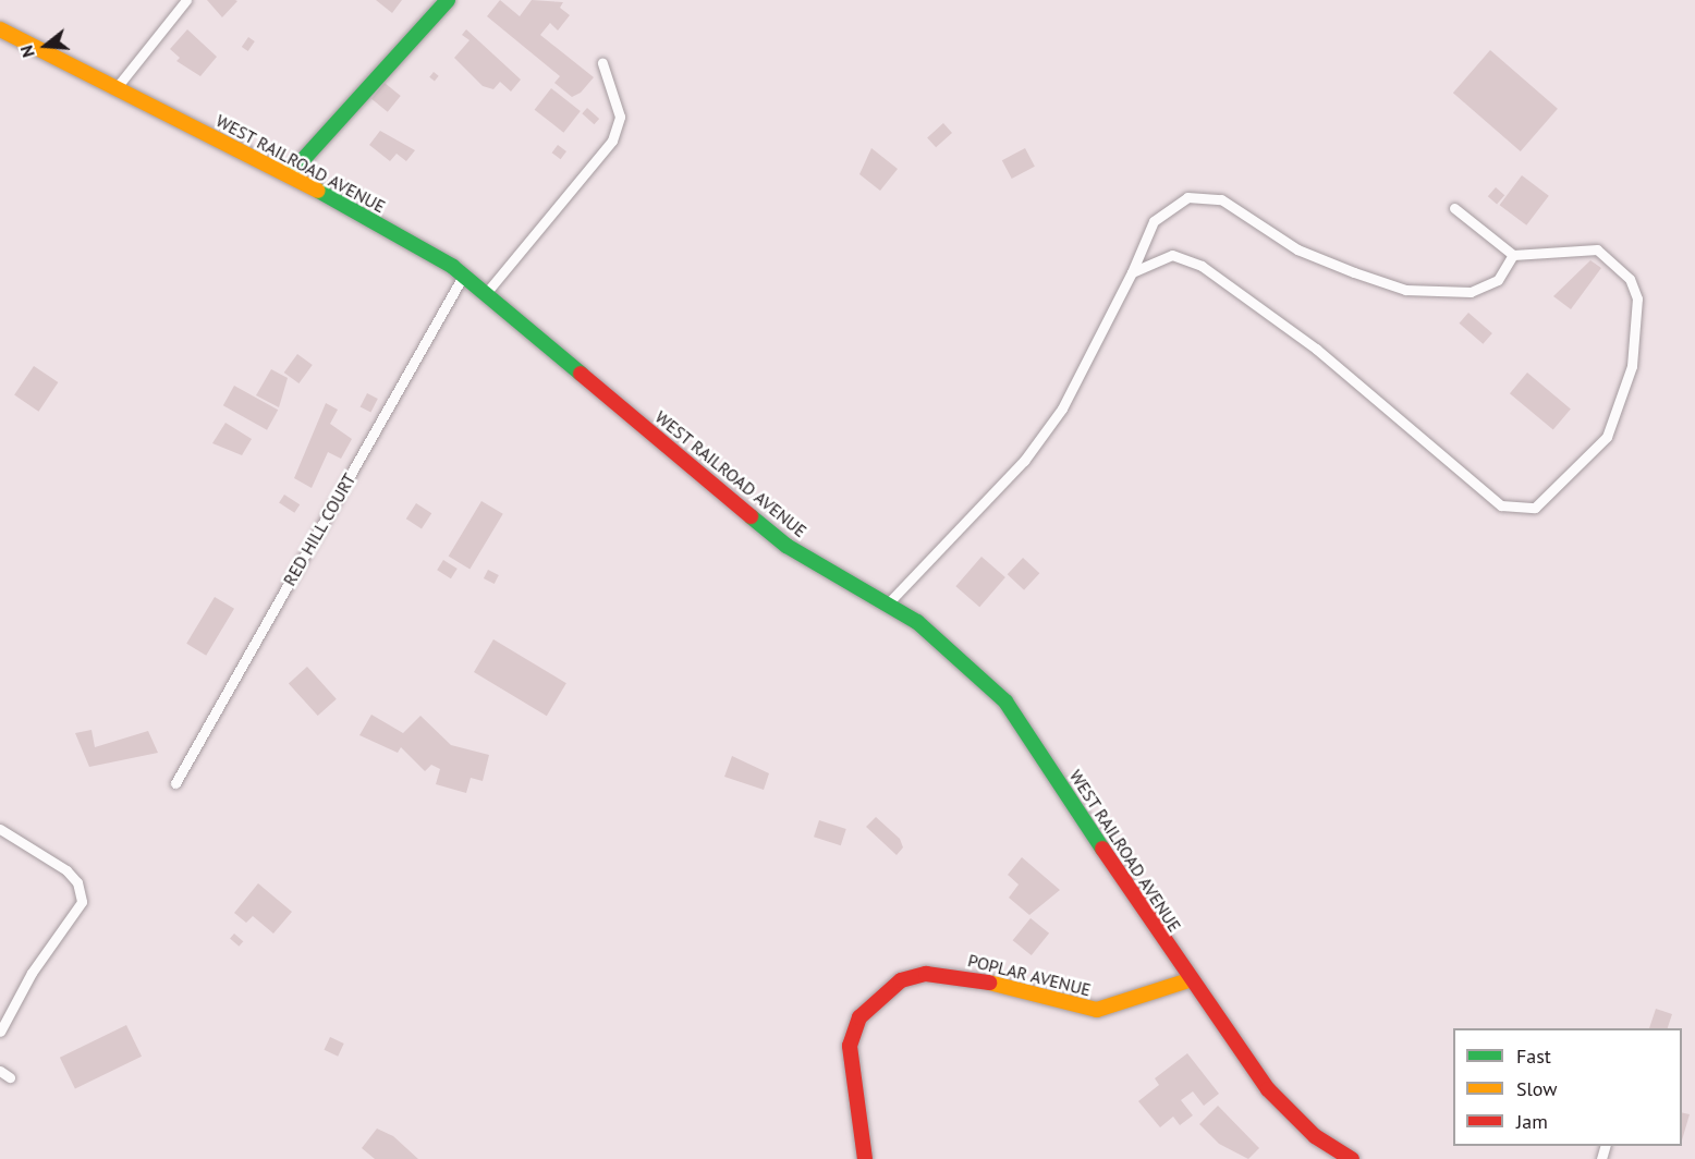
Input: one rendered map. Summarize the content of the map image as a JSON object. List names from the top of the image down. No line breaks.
{"streets":{"main road":["WEST RAILROAD AVENUE","POPLAR AVENUE"],"lane":["RED HILL COURT"]},"crossings":[["WEST RAILROAD AVENUE","RED HILL COURT"],["WEST RAILROAD AVENUE","POPLAR AVENUE"]],"legend":["Fast","Slow","Jam"],"north":"left"}
